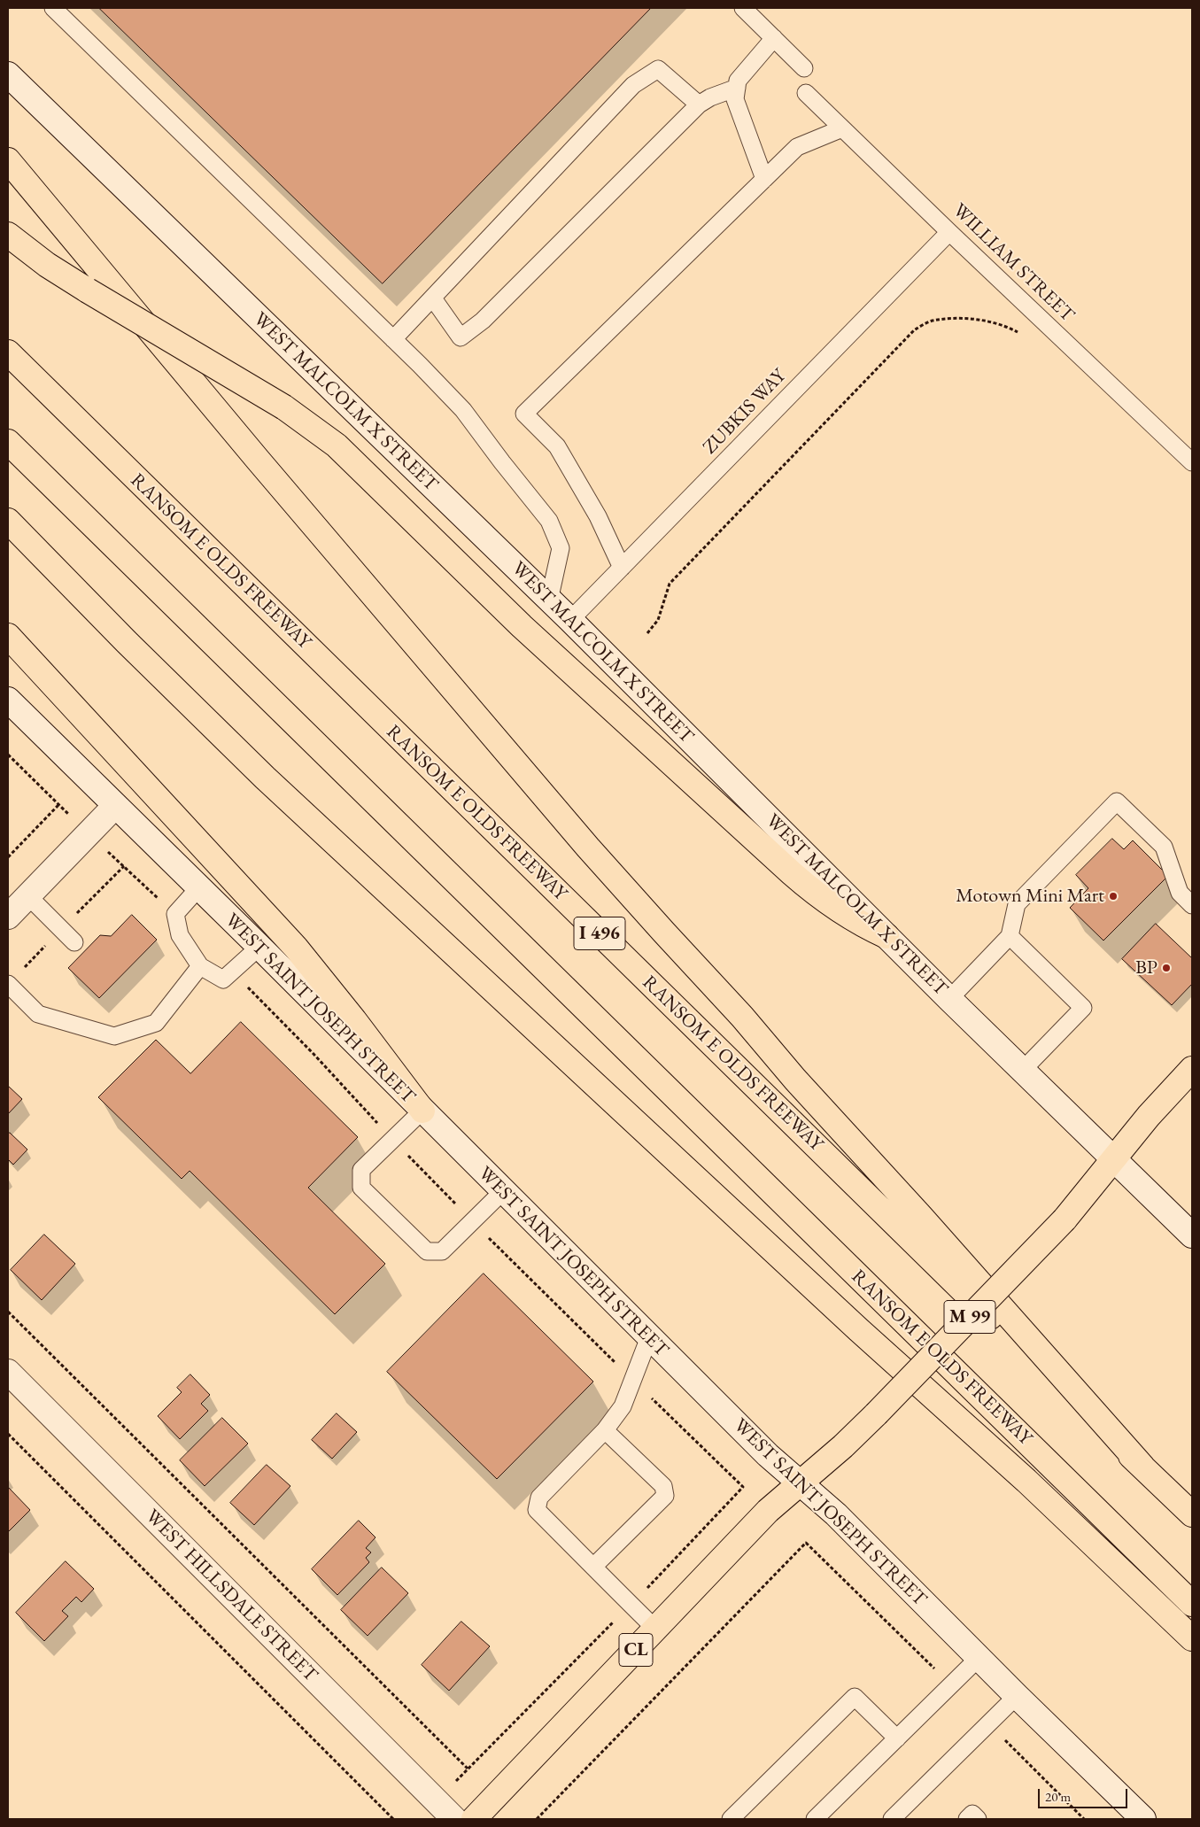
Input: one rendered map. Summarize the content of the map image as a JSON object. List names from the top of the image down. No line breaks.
{"streets":{"main road":["WEST MALCOLM X STREET","RANSOM E OLDS FREEWAY","I 496","WEST SAINT JOSEPH STREET","M 99","WEST HILLSDALE STREET","CL"],"lane":["WILLIAM STREET","ZUBKIS WAY"]},"crossings":[["WILLIAM STREET","ZUBKIS WAY"],["WEST MALCOLM X STREET","ZUBKIS WAY"],["WEST MALCOLM X STREET","M 99"],["WEST SAINT JOSEPH STREET","M 99"],["WEST SAINT JOSEPH STREET","CL"],["M 99","CL"]],"places":["Motown Mini Mart","BP"],"scale_bar":"20 m"}
